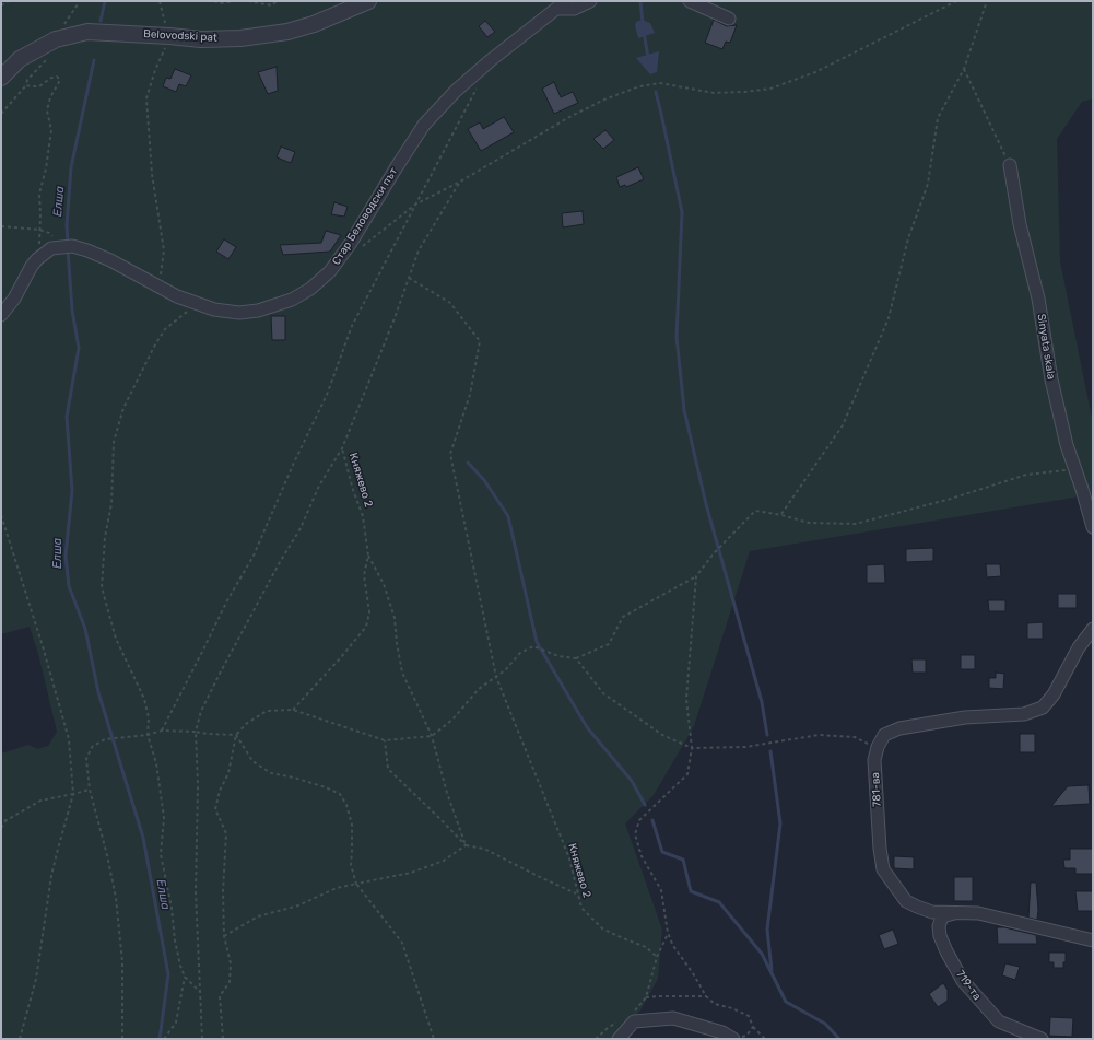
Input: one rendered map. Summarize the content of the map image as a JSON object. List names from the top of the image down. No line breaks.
{"streets":{"street":["Belovodski pat","Стар Беловодски път","Sinyata skala","781-ва","719-та"],"path":["Княжево 2"]},"crossings":[["781-ва","719-та"]],"water":["Елша"]}
